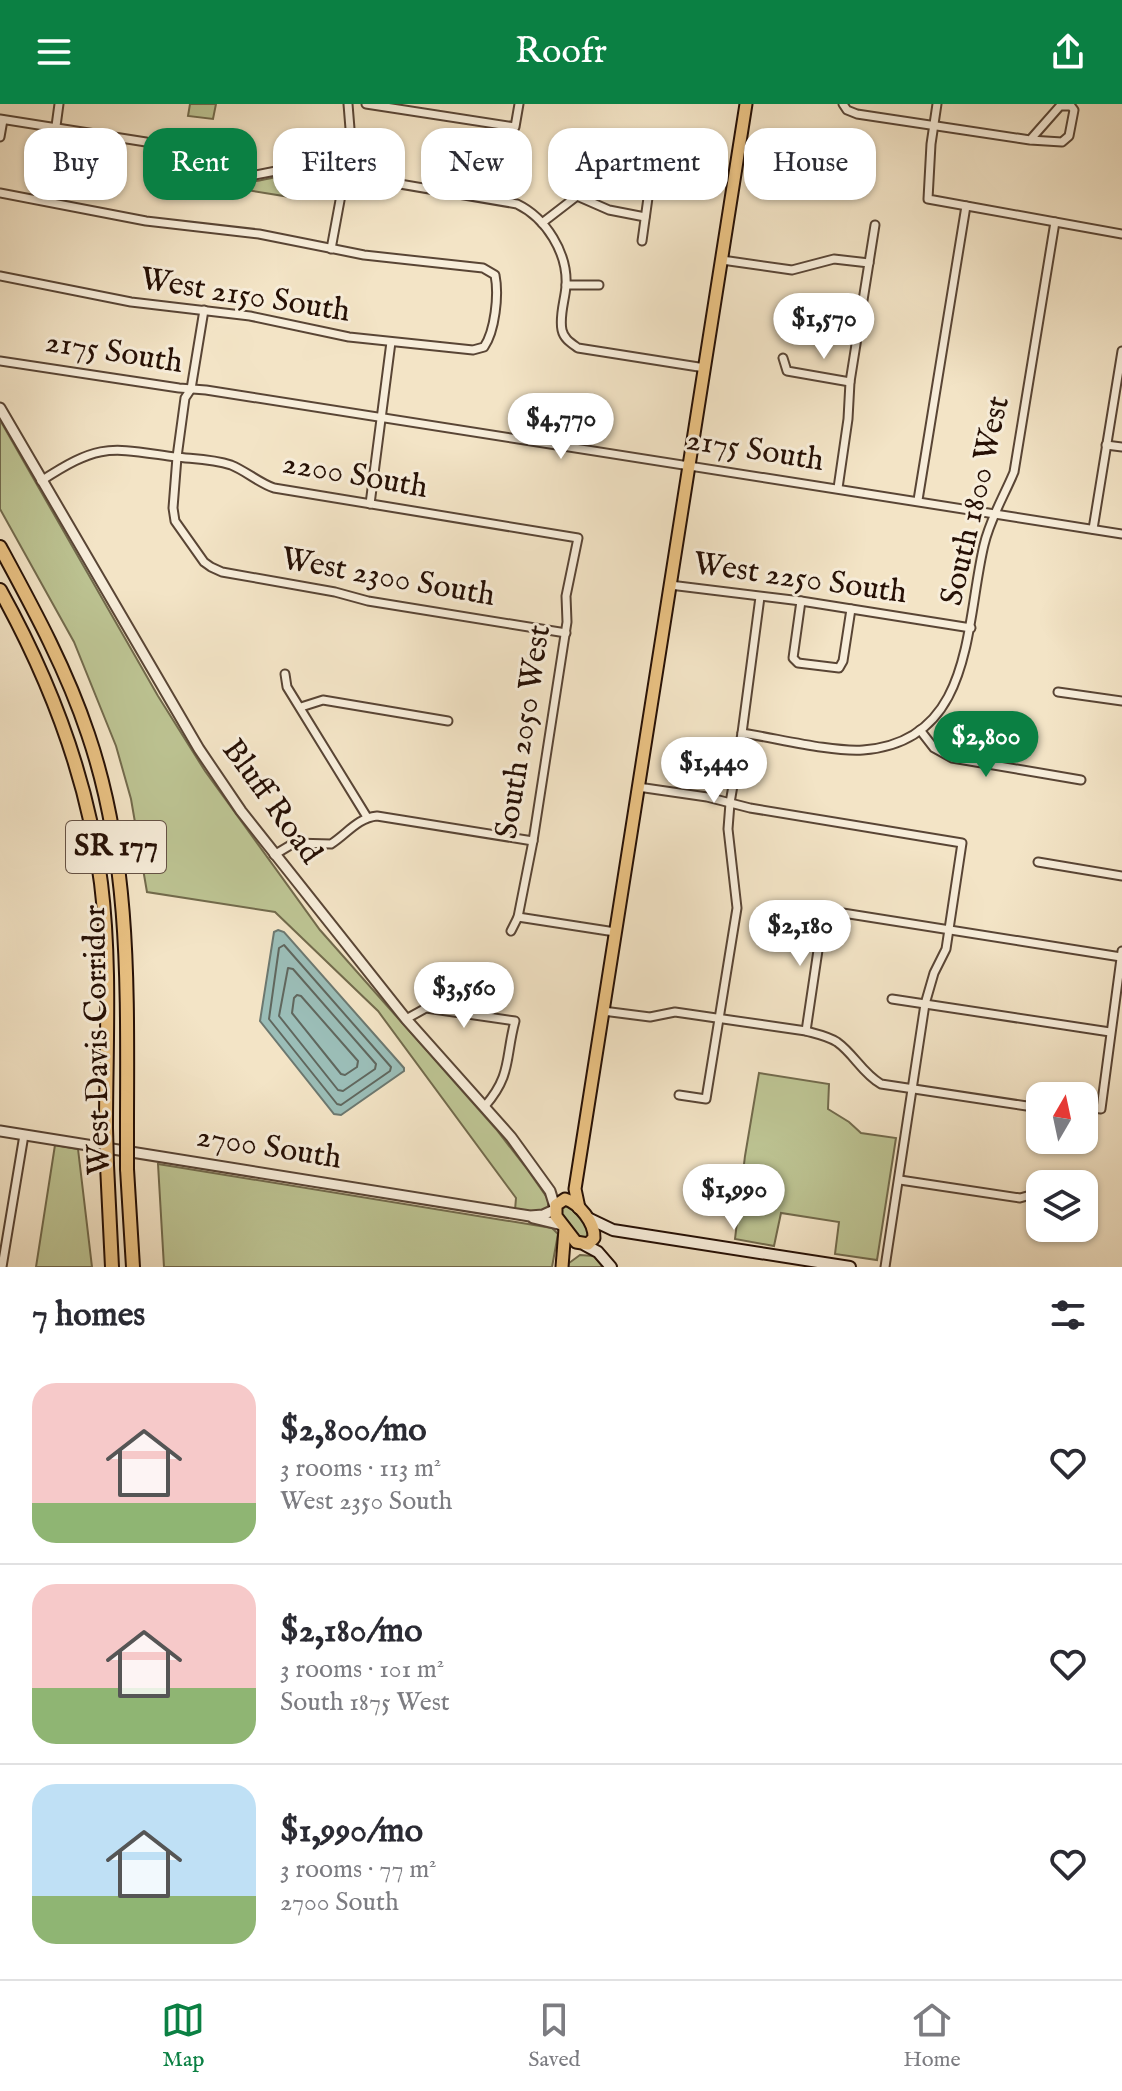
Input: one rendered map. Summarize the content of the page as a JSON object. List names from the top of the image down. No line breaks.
{"streets":{"highway":["SR 177","West Davis Corridor"],"street":["West 2150 South","2175 South","2200 South","South 1800 West","West 2300 South","West 2250 South","South 2050 West","Bluff Road","2700 South"]},"crossings":[["2175 South","South 1800 West"],["2200 South","West 2300 South"],["2200 South","South 2050 West"],["2200 South","Bluff Road"],["South 1800 West","West 2250 South"],["West 2300 South","South 2050 West"]],"north":"top","page":{"header":"Roofr","chip":["Buy","Rent","Filters","New","Apartment","House"],"price":["$1,570","$4,770","$2,800","$1,440","$2,180","$3,560","$1,990"],"heading":"7 homes","list":[{"name":"$2,800/mo","note":"3 rooms · 113 m² · West 2350 South"},{"name":"$2,180/mo","note":"3 rooms · 101 m² · South 1875 West"},{"name":"$1,990/mo","note":"3 rooms · 77 m² · 2700 South"}],"tabs":["Map","Saved","Home"]}}
